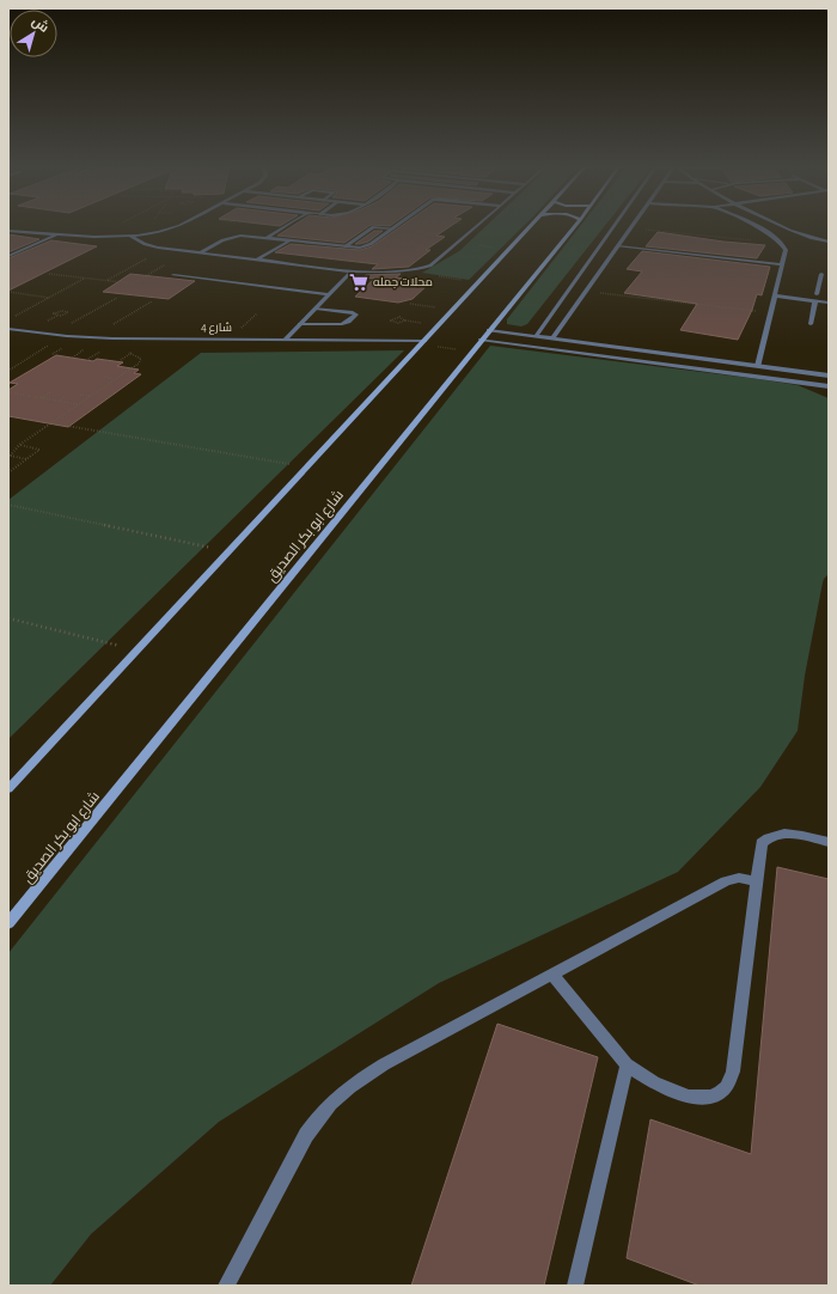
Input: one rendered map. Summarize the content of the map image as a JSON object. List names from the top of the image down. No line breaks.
{"streets":{"main road":["شارع ابو بكر الصديق"],"street":["شارع 4"]},"places":{"supermarket":["محلات جمله"]},"north":"top right"}
